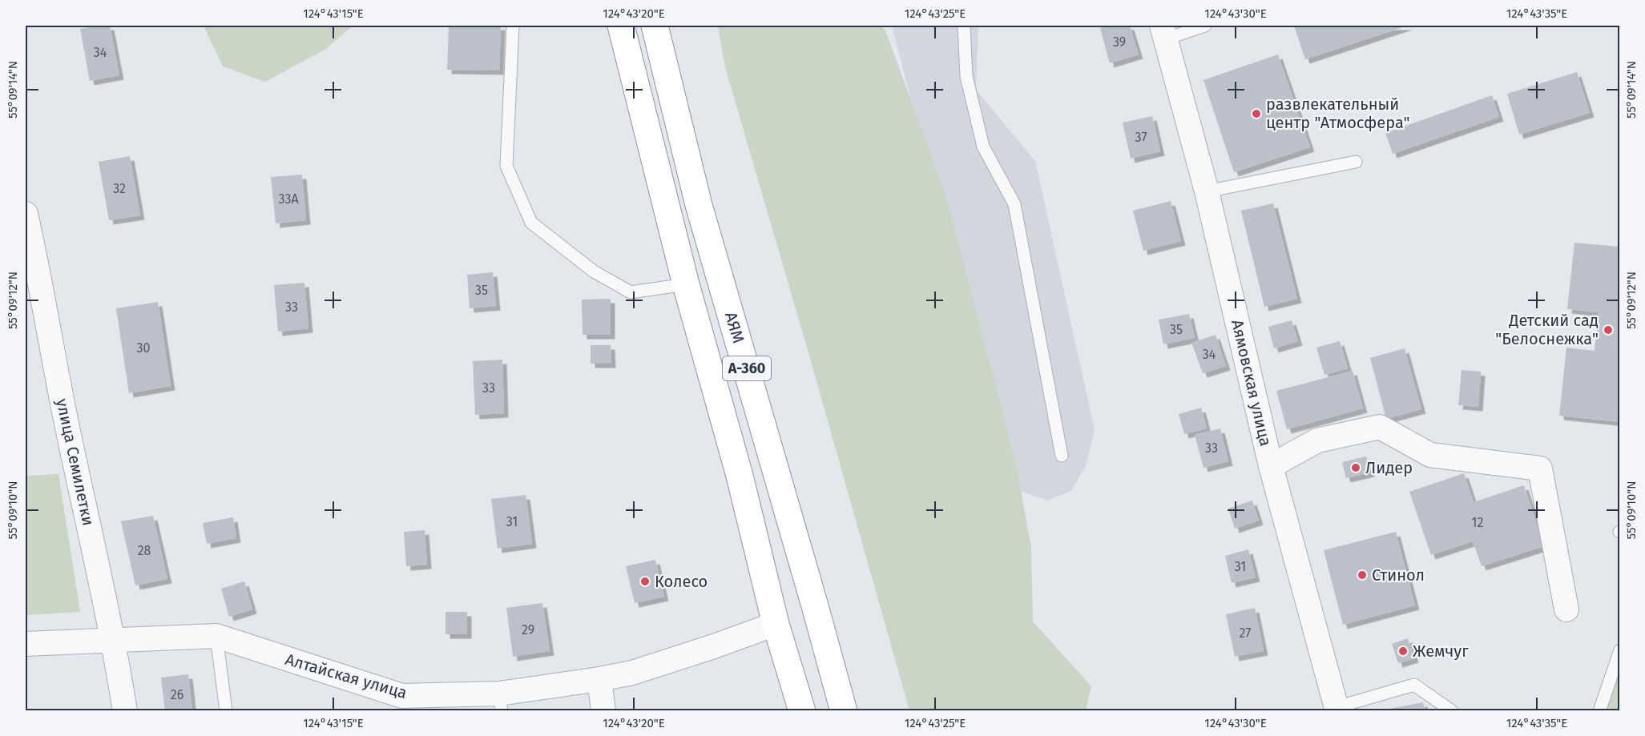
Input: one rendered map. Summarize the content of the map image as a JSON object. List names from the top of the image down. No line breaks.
{"streets":{"highway":["АЯМ","А-360"],"street":["Аямовская улица","улица Семилетки","Алтайская улица"]},"crossings":[["А-360","Алтайская улица"],["улица Семилетки","Алтайская улица"]],"places":["развлекательный центр \"Атмосфера\"","Детский сад \"Белоснежка\"","Лидер","Стинол","Колесо","Жемчуг"],"house_numbers":["39","34","37","32","33А","35","33","35","30","34","33","33","31","12","28","31","29","27","26"],"coordinates":["124°43'15\"E","124°43'20\"E","124°43'25\"E","124°43'30\"E","124°43'35\"E","55°09'14\"N","55°09'12\"N","55°09'10\"N"]}
